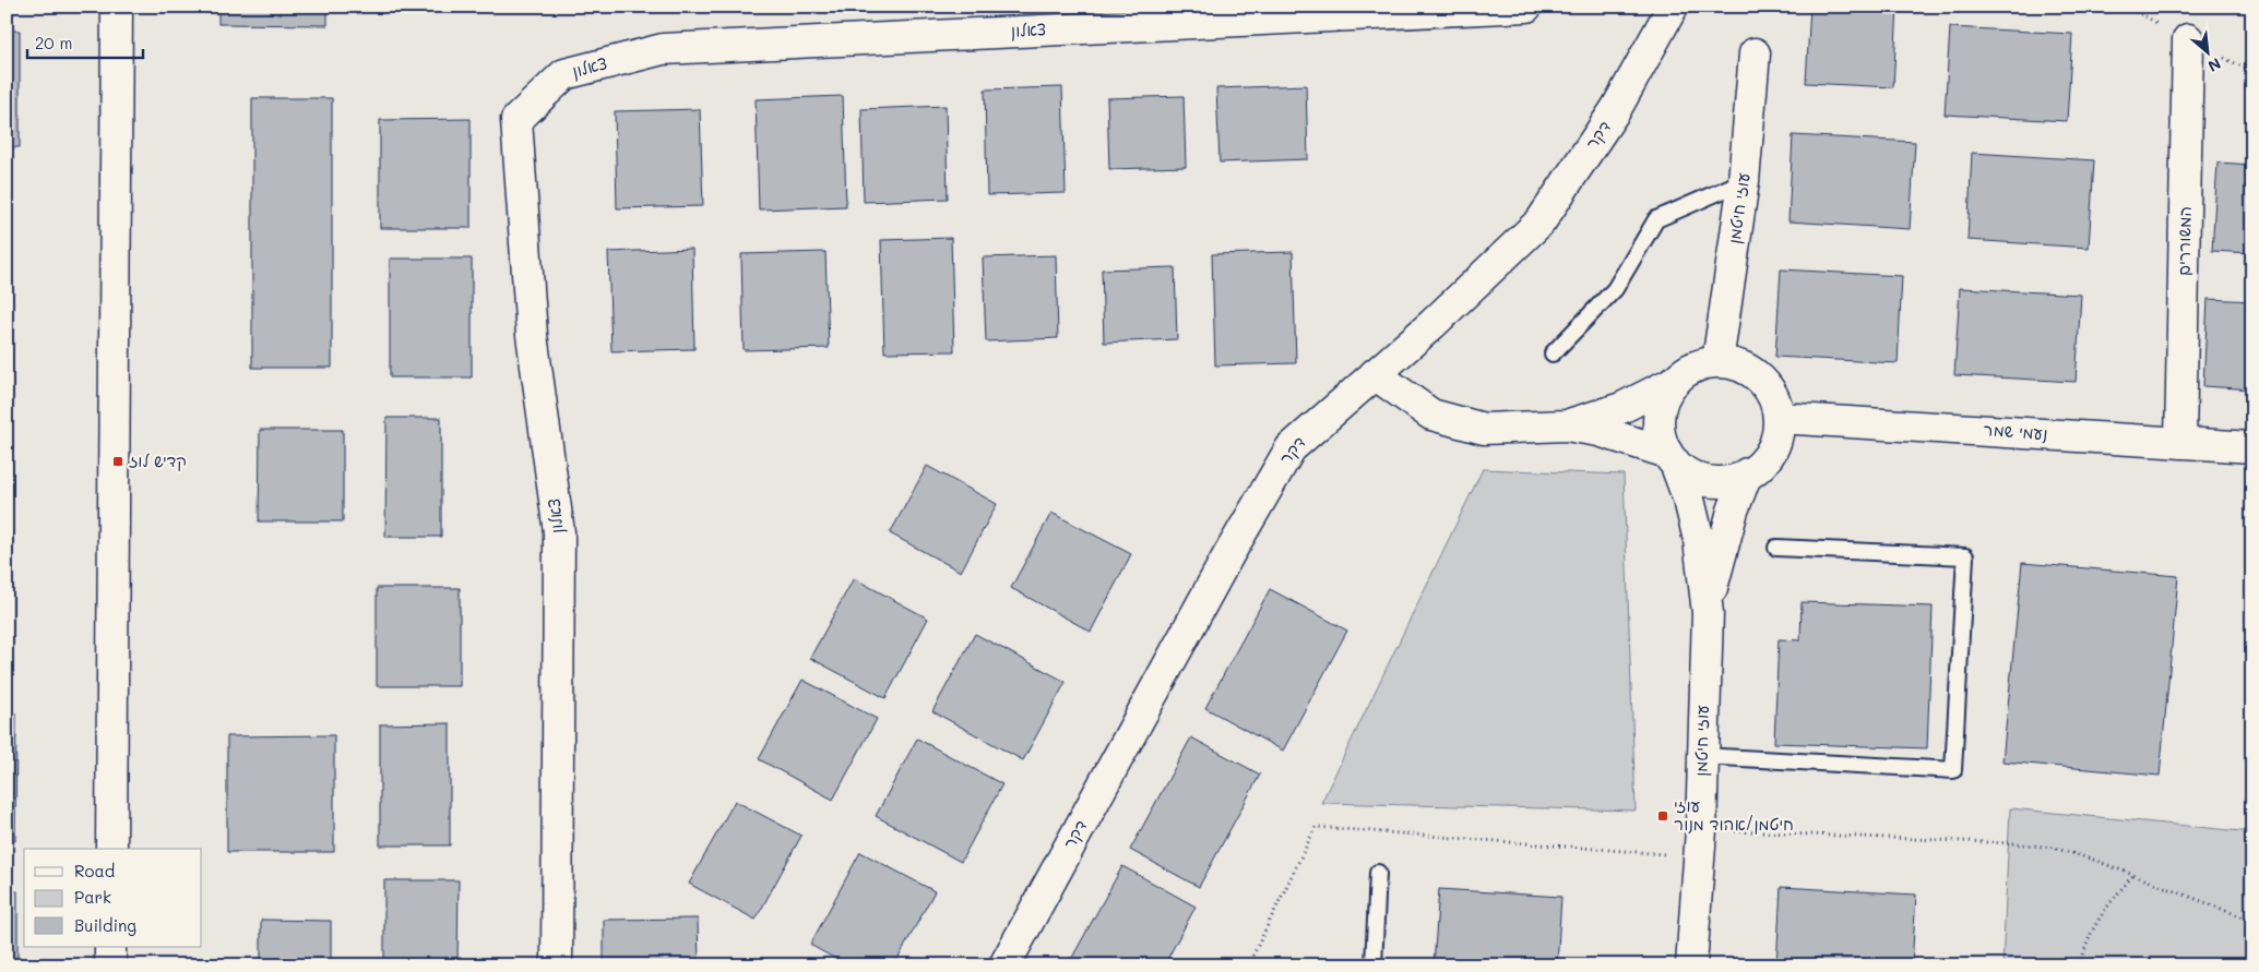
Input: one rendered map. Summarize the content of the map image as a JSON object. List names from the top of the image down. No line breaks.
{"streets":{"street":["צאלון","דקר","עוזי חיטמן","המשוררים","נעמי שמר"]},"crossings":[["עוזי חיטמן","נעמי שמר"],["המשוררים","נעמי שמר"]],"places":{"transit":["קדיש לוז","עוזי חיטמן/אהוד מנור"]},"legend":["Road","Park","Building"],"scale_bar":"20 m","north":"bottom right"}
